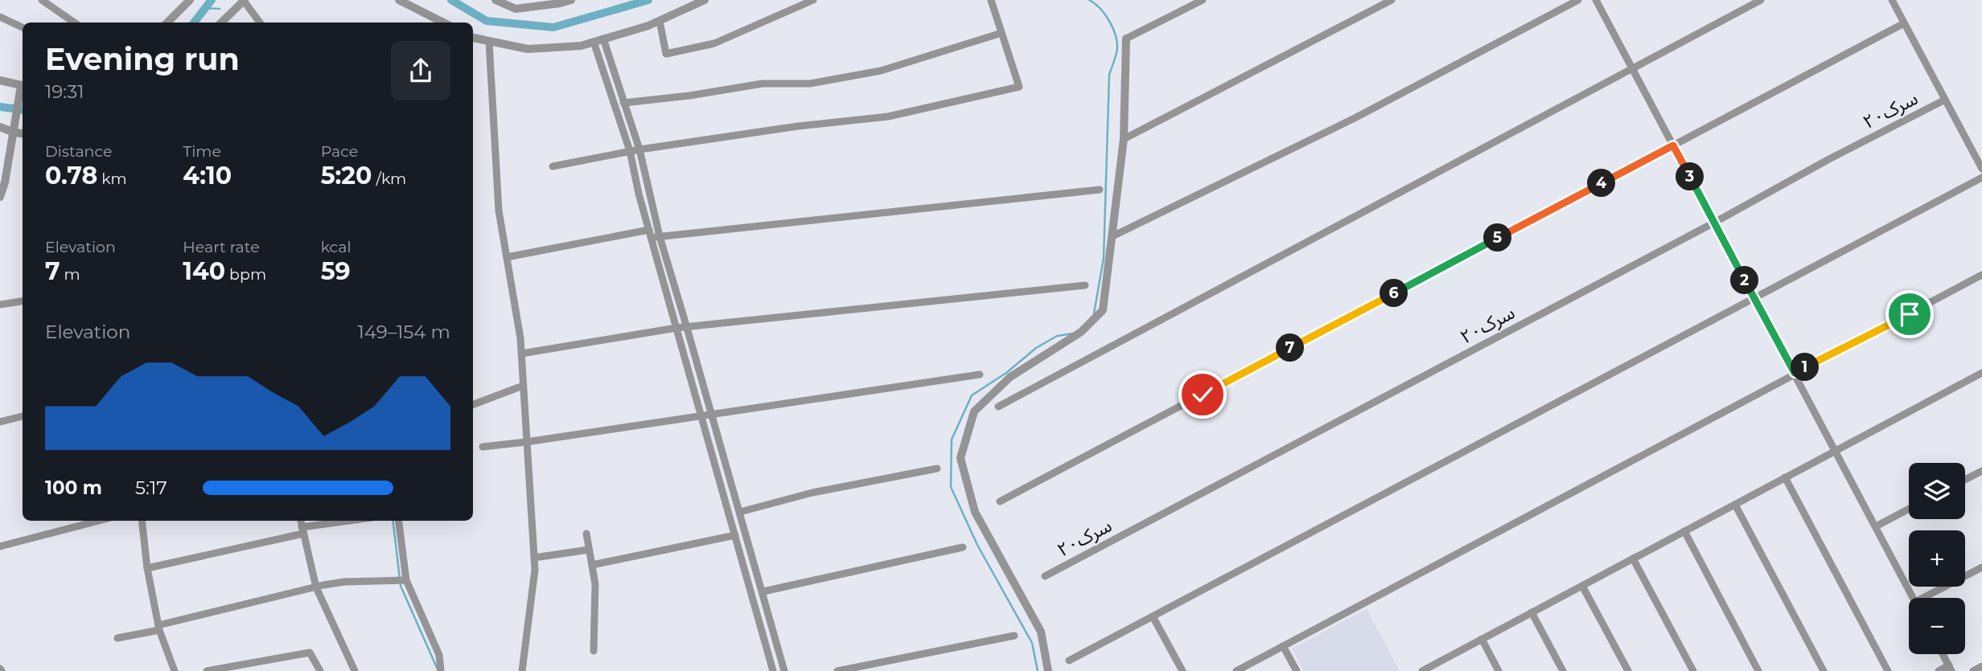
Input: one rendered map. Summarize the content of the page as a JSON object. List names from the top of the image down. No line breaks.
{"streets":{"street":["سرک۲۰"]},"page":{"heading":["Evening run","19:31"],"stats":[["Distance","0.78 km"],["Time","4:10"],["Pace","5:20 /km"],["Elevation","7 m"],["Heart rate","140 bpm"],["kcal","59"]],"pins":["3","4","5","2","6","7","1"],"chart":["Elevation","149–154 m"],"map_buttons":["+","−"],"list":[{"name":"100 m","note":"5:17"}]}}
